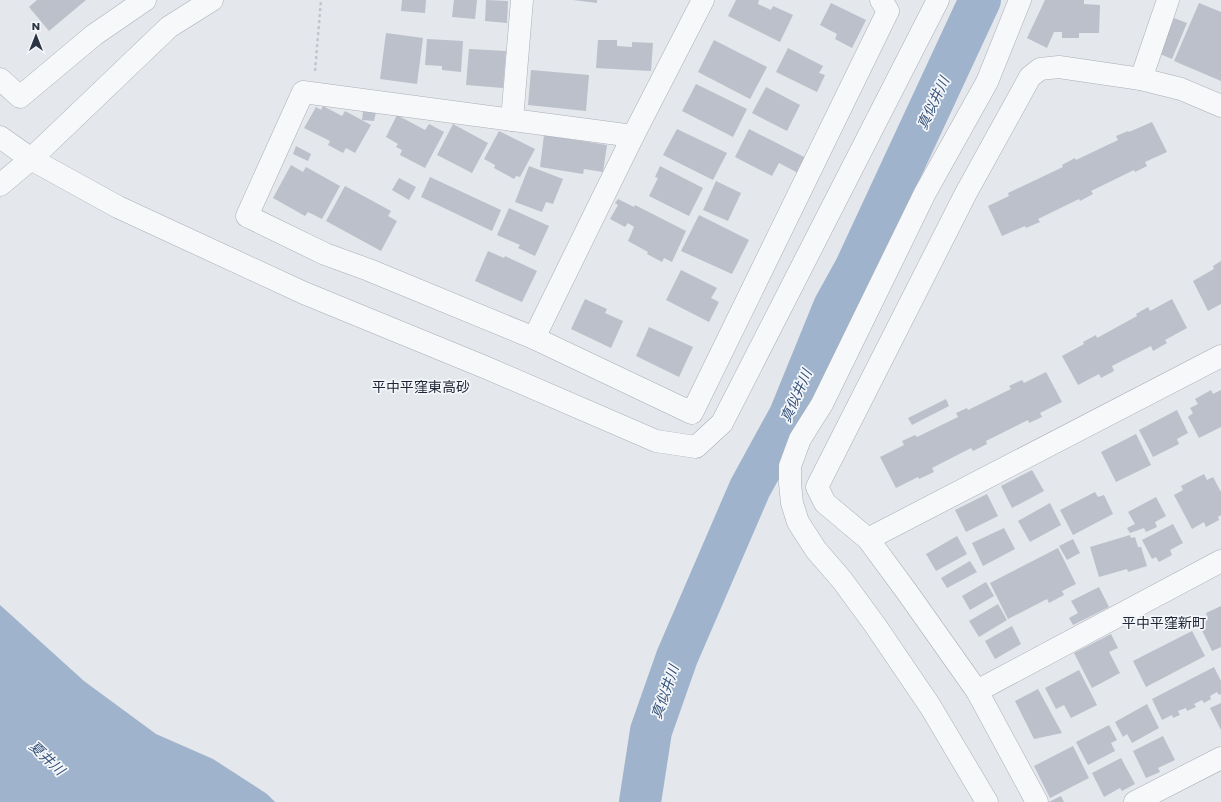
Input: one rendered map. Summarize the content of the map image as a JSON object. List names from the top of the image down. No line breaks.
{"districts":["平中平窪東高砂","平中平窪新町"],"water":["真似井川","夏井川"],"north":"top"}
